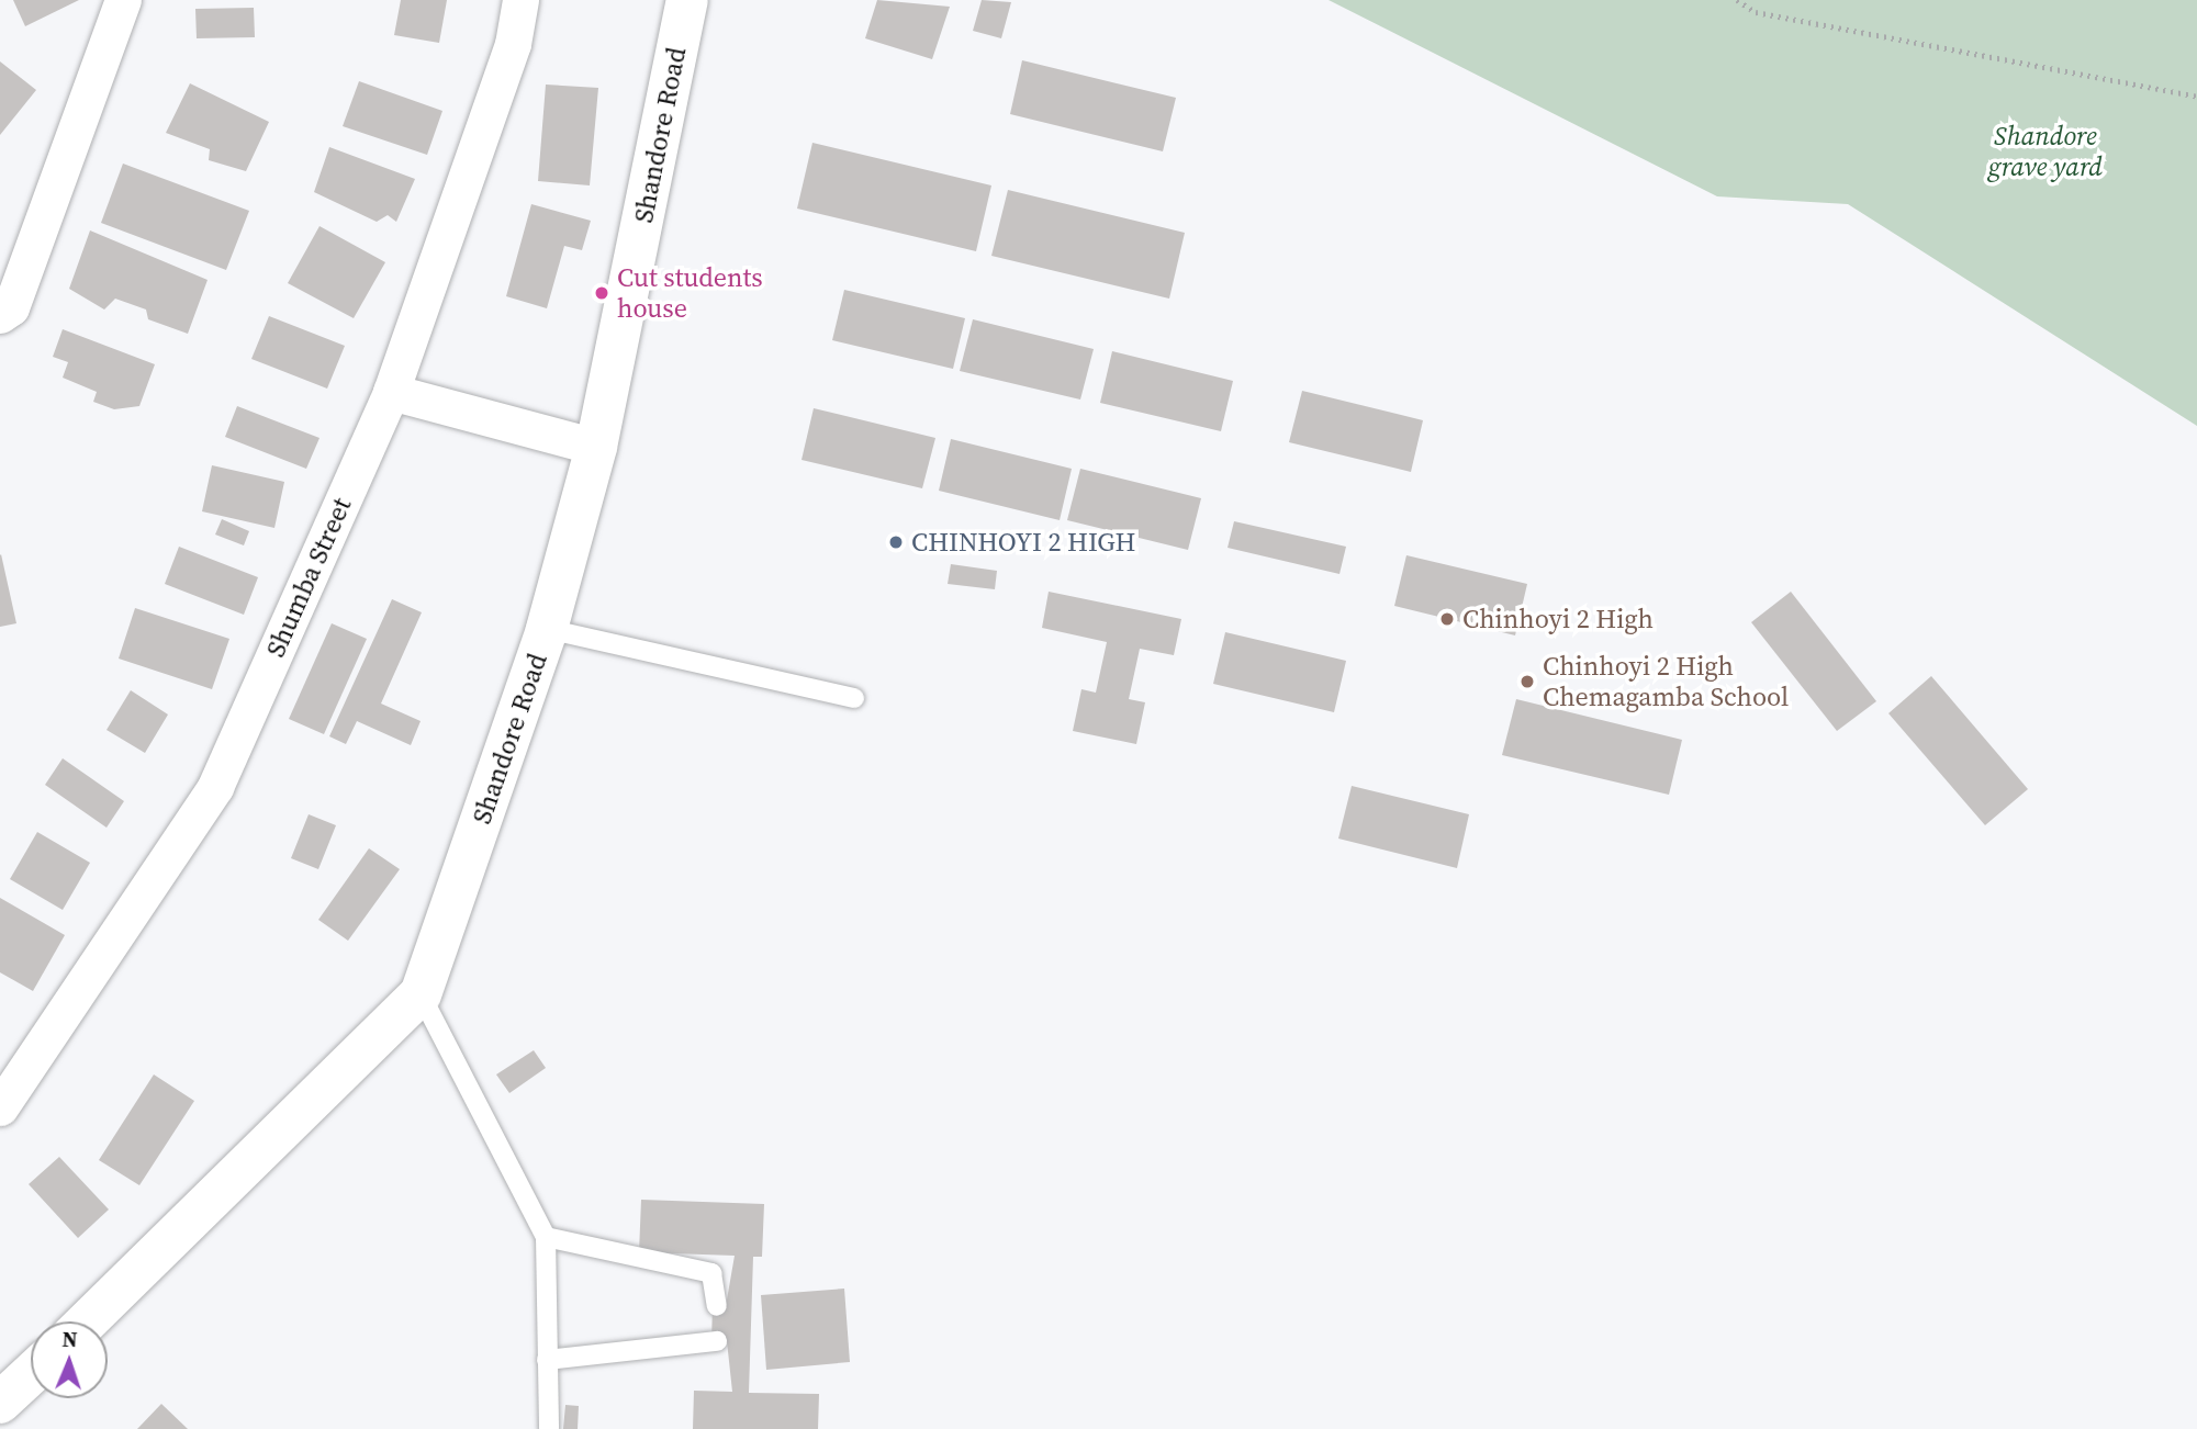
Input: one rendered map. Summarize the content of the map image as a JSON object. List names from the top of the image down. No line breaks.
{"streets":{"street":["Shandore Road","Shumba Street"]},"parks":["Shandore grave yard"],"places":["Cut students house","CHINHOYI 2 HIGH","Chinhoyi 2 High","Chinhoyi 2 High Chemagamba School"],"north":"top"}
